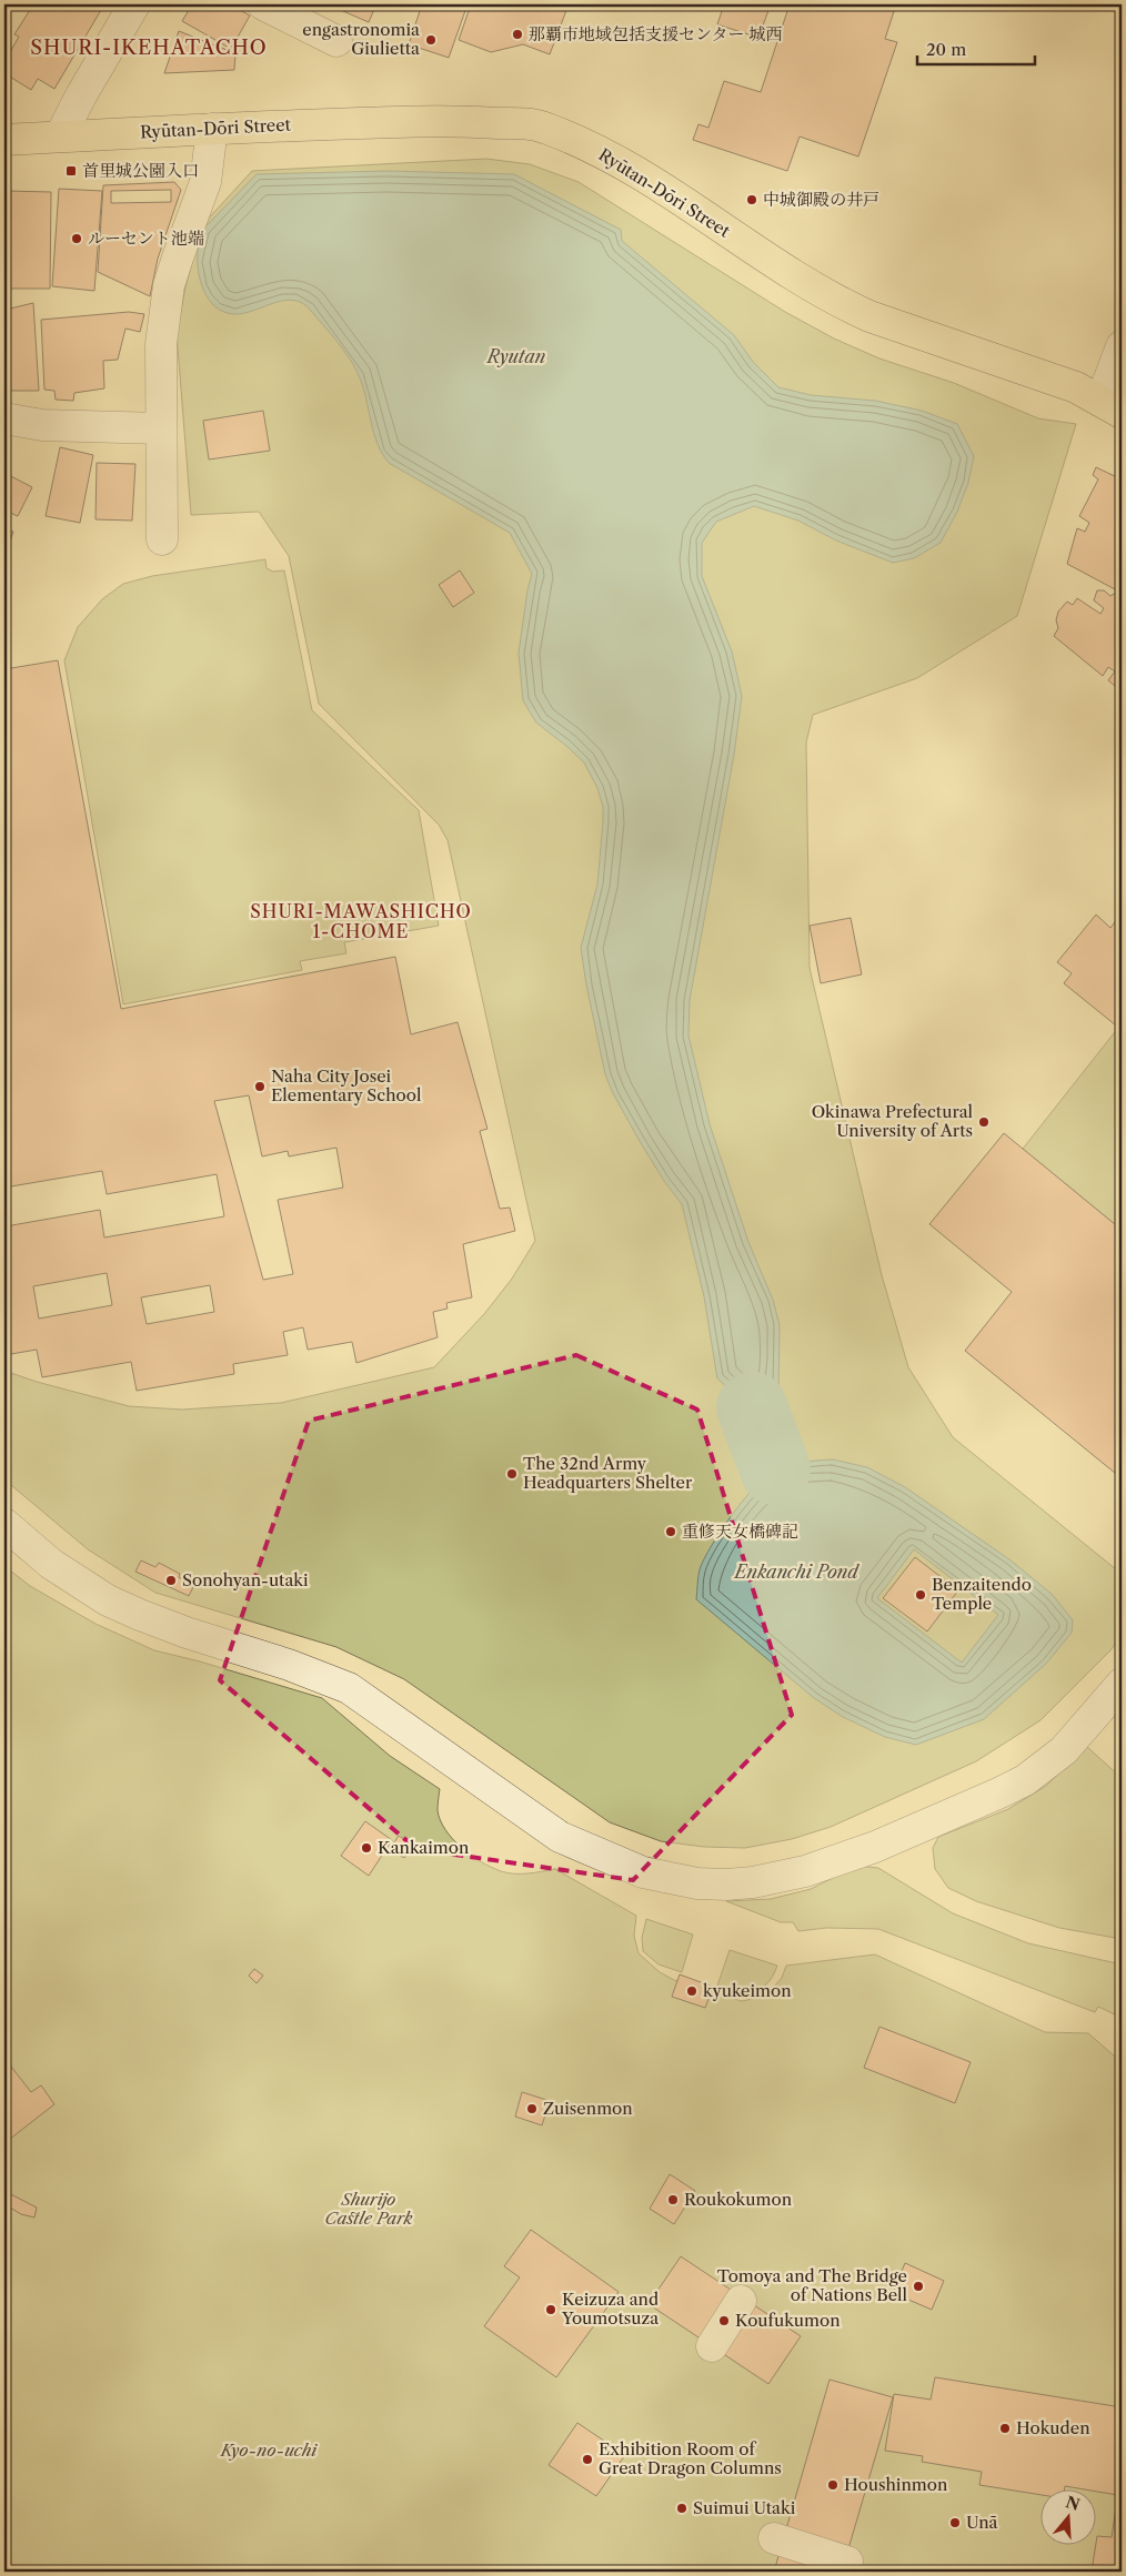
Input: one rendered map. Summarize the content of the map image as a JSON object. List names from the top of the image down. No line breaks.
{"streets":{"main road":["Ryūtan-Dōri Street"]},"districts":["SHURI-IKEHATACHO","SHURI-MAWASHICHO 1-CHOME"],"water":["Ryutan","Enkanchi Pond"],"parks":["Shurijo Castle Park","Kyo-no-uchi"],"places":{"other":["那覇市地域包括支援センター 城西","engastronomia Giulietta","中城御殿の井戸","ルーセント池端","Naha City Josei Elementary School","Okinawa Prefectural University of Arts","The 32nd Army Headquarters Shelter","重修天女橋碑記","Sonohyan-utaki","Benzaitendo Temple","Kankaimon","kyukeimon","Zuisenmon","Roukokumon","Tomoya and The Bridge of Nations Bell","Keizuza and Youmotsuza","Koufukumon","Hokuden","Exhibition Room of Great Dragon Columns","Houshinmon","Suimui Utaki","Unā"],"transit":["首里城公園入口"]},"scale_bar":"20 m","north":"top"}
